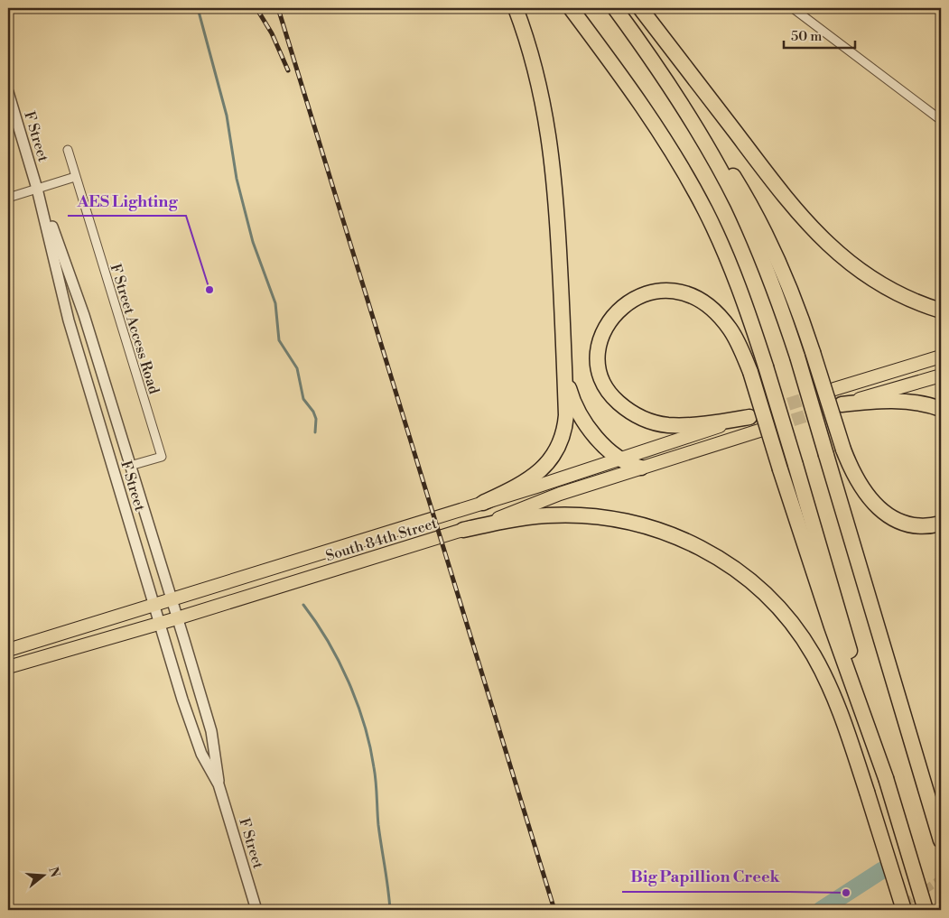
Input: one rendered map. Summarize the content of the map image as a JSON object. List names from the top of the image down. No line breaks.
{"streets":{"main road":["South 84th Street"],"street":["F Street","F Street Access Road"]},"crossings":[["F Street","F Street Access Road"],["F Street","South 84th Street"]],"places":["AES Lighting","Big Papillion Creek"],"scale_bar":"50 m","north":"right"}
